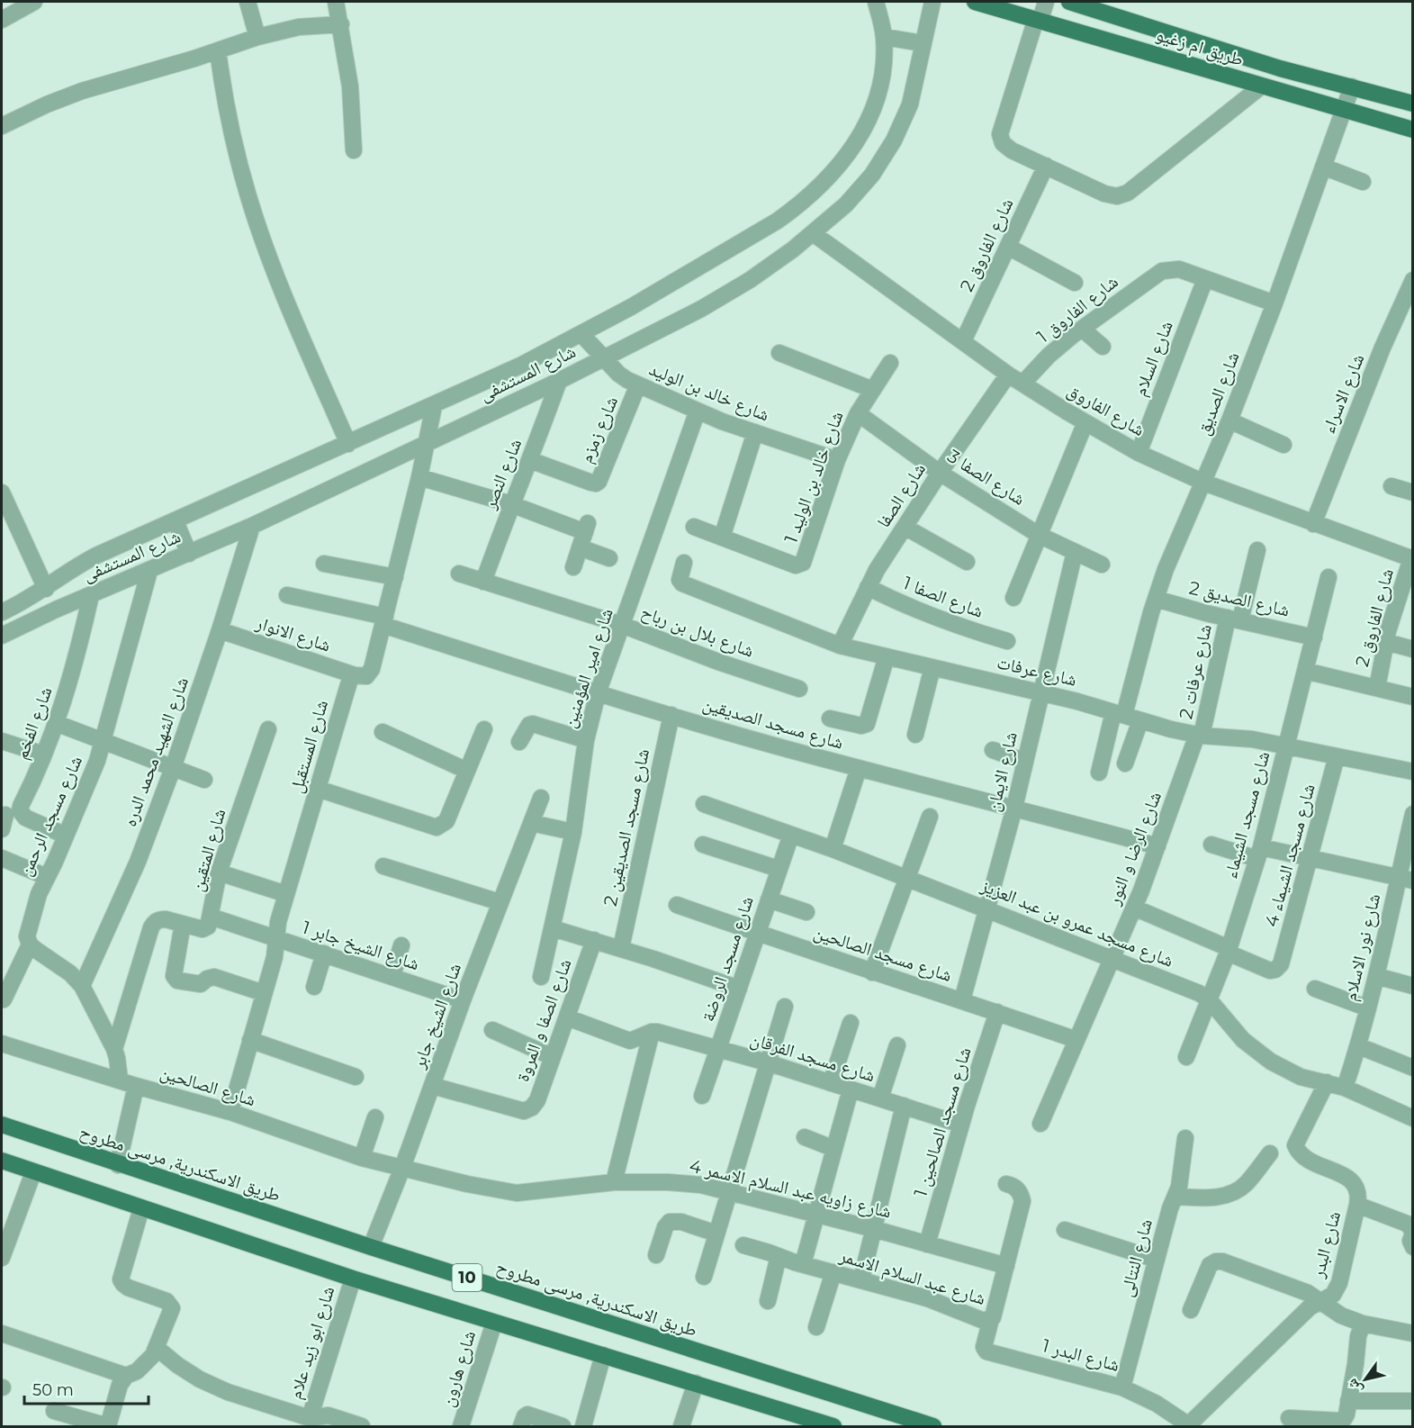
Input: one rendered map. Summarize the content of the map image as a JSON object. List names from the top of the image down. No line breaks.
{"streets":{"main road":["طريق ام زغيو","طريق الاسكندرية, مرسى مطروح","10"],"street":["شارع الفاروق 2","شارع الفاروق 1","شارع السلام","شارع المستشفى","شارع خالد بن الوليد","شارع الصديق","شارع الاسراء","شارع الفاروق","شارع زمزم","شارع النصر","شارع خالد بن الوليد 1","شارع الصفا 3","شارع الصفا","شارع الصفا 1","شارع الصديق 2","شارع بلال بن رباح","شارع الانوار","شارع امير المؤمنين","شارع عرفات","شارع عرفات 2","شارع الفخم","شارع مسجد الصديقين","شارع المستقبل","شارع الشهيد محمد الدره","شارع الايمان","شارع مسجد الشيماء","شارع مسجد الرحمن","شارع مسجد الصديقين 2","شارع الرضا و النور","شارع المتقين","شارع مسجد الشيماء 4","شارع مسجد عمرو بن عبد العزيز","شارع الشيخ جابر 1","شارع نور الاسلام","شارع مسجد الصالحين","شارع مسجد الروضة","شارع الشيخ جابر","شارع الصفا و المروة","شارع مسجد الفرقان","شارع الصالحين","شارع مسجد الصالحين 1","شارع زاويه عبد السلام الاسمر 4","شارع البدر","شارع النتالى","شارع عبد السلام الاسمر","شارع ابو زيد علام","شارع البدر 1","شارع هارون"]},"crossings":[["طريق ام زغيو","شارع الصديق"],["شارع الفاروق 2","شارع الفاروق"],["شارع الفاروق 1","شارع السلام"],["شارع الفاروق 1","شارع الفاروق"],["شارع الفاروق 1","شارع الصفا"],["شارع السلام","شارع الفاروق"],["شارع المستشفى","شارع خالد بن الوليد"],["شارع المستشفى","شارع الفاروق"],["شارع المستشفى","شارع النصر"],["شارع المستشفى","شارع الفخم"],["شارع المستشفى","شارع الشهيد محمد الدره"],["شارع المستشفى","شارع مسجد الرحمن"],["شارع خالد بن الوليد","شارع زمزم"],["شارع خالد بن الوليد","شارع خالد بن الوليد 1"],["شارع خالد بن الوليد","شارع امير المؤمنين"],["شارع الصديق","شارع الفاروق"],["شارع الصديق","شارع الصديق 2"],["شارع الصديق","شارع عرفات"],["شارع الاسراء","شارع الفاروق"],["شارع الفاروق","شارع الصفا"],["شارع زمزم","شارع النصر"],["شارع النصر","شارع بلال بن رباح"],["شارع خالد بن الوليد 1","شارع الصفا 3"],["شارع الصفا 3","شارع الصفا"],["شارع الصفا 3","شارع الايمان"],["شارع الصفا","شارع الصفا 1"],["شارع الصفا","شارع عرفات"],["شارع الصديق 2","شارع عرفات 2"],["شارع الصديق 2","شارع مسجد الشيماء"],["شارع بلال بن رباح","شارع امير المؤمنين"],["شارع الانوار","شارع المستقبل"],["شارع الانوار","شارع الشهيد محمد الدره"],["شارع امير المؤمنين","شارع مسجد الصديقين"],["شارع عرفات","شارع عرفات 2"],["شارع عرفات","شارع الايمان"],["شارع عرفات","شارع مسجد الشيماء"],["شارع عرفات","شارع الرضا و النور"],["شارع عرفات","شارع مسجد الشيماء 4"],["شارع عرفات 2","شارع الرضا و النور"],["شارع الفخم","شارع مسجد الرحمن"],["شارع مسجد الصديقين","شارع الايمان"],["شارع مسجد الصديقين","شارع مسجد الصديقين 2"],["شارع مسجد الصديقين","شارع الرضا و النور"],["شارع المستقبل","شارع الشيخ جابر 1"],["شارع المستقبل","شارع الصالحين"],["شارع الايمان","شارع مسجد عمرو بن عبد العزيز"],["شارع الايمان","شارع مسجد الصالحين"],["شارع مسجد الشيماء","شارع مسجد الشيماء 4"],["شارع مسجد الشيماء","شارع مسجد عمرو بن عبد العزيز"],["شارع الرضا و النور","شارع مسجد عمرو بن عبد العزيز"],["شارع الرضا و النور","شارع مسجد الصالحين"],["شارع المتقين","شارع الشيخ جابر 1"],["شارع المتقين","شارع الصالحين"],["شارع مسجد عمرو بن عبد العزيز","شارع نور الاسلام"],["شارع مسجد عمرو بن عبد العزيز","شارع مسجد الروضة"],["شارع مسجد عمرو بن عبد العزيز","شارع البدر"],["شارع الشيخ جابر 1","شارع الشيخ جابر"],["شارع مسجد الصالحين","شارع مسجد الروضة"],["شارع مسجد الصالحين","شارع مسجد الصالحين 1"],["شارع مسجد الروضة","شارع مسجد الفرقان"],["شارع الشيخ جابر","شارع الصفا و المروة"],["شارع الشيخ جابر","شارع الصالحين"],["شارع الشيخ جابر","طريق الاسكندرية, مرسى مطروح"],["شارع الشيخ جابر","شارع زاويه عبد السلام الاسمر 4"],["شارع مسجد الفرقان","شارع مسجد الصالحين 1"],["شارع الصالحين","شارع زاويه عبد السلام الاسمر 4"],["شارع مسجد الصالحين 1","شارع زاويه عبد السلام الاسمر 4"],["شارع زاويه عبد السلام الاسمر 4","شارع عبد السلام الاسمر"],["شارع البدر","شارع البدر 1"],["شارع النتالى","شارع البدر 1"],["شارع عبد السلام الاسمر","شارع البدر 1"],["10","شارع ابو زيد علام"],["10","شارع هارون"]],"scale_bar":"50 m","north":"bottom left"}
